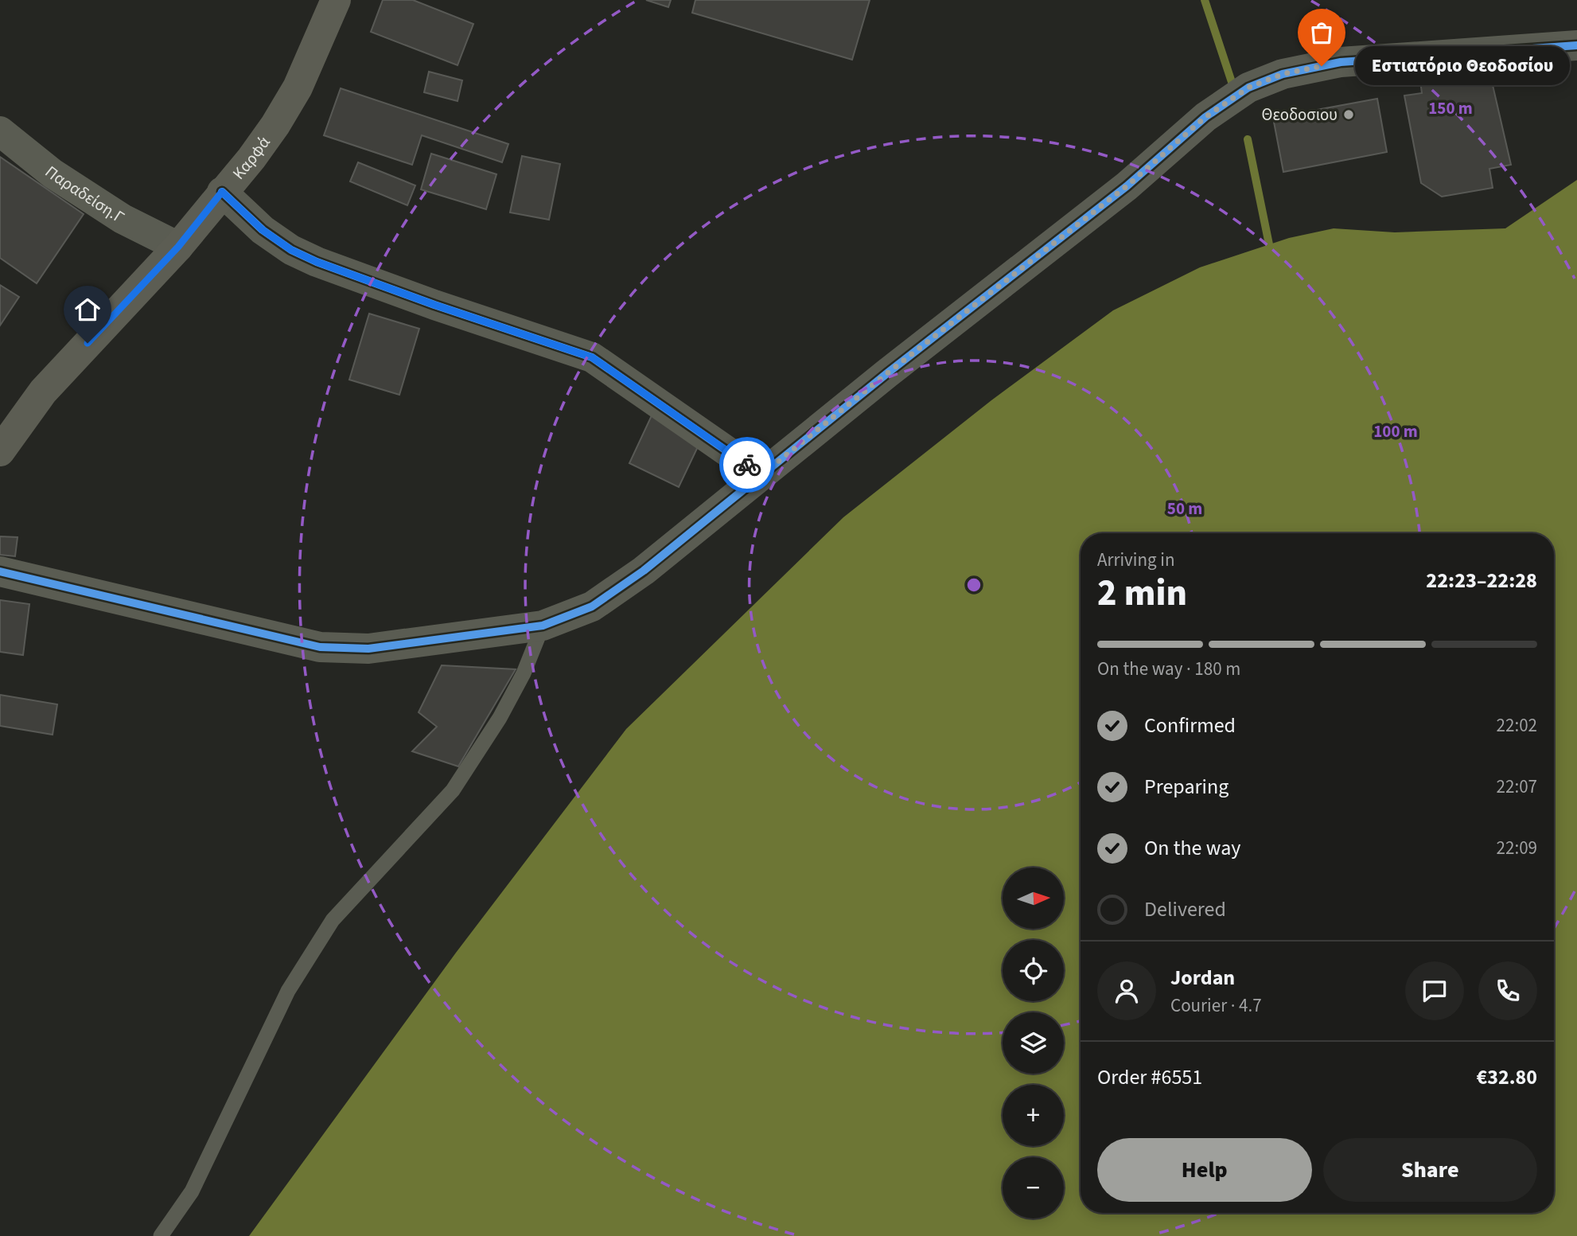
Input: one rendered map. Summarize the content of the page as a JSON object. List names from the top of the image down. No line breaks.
{"streets":{"main road":["Καρφά"],"street":["Παραδείση.Γ"]},"crossings":[["Καρφά","Παραδείση.Γ"]],"places":["Εστιατόριο Θεοδοσίου","Θεοδοσιου"],"north":"right","page":{"bubble":"Εστιατόριο Θεοδοσίου","heading":["2 min","Arriving in","22:23–22:28"],"panel":["Jordan","Courier · 4.7","Order #6551","€32.80"],"bar":"On the way · 180 m","list":[["Confirmed","22:02"],["Preparing","22:07"],["On the way","22:09"],"Delivered"],"map_buttons":["+","−"],"buttons":["Help","Share"]},"rings":["150 m","100 m","50 m"]}
